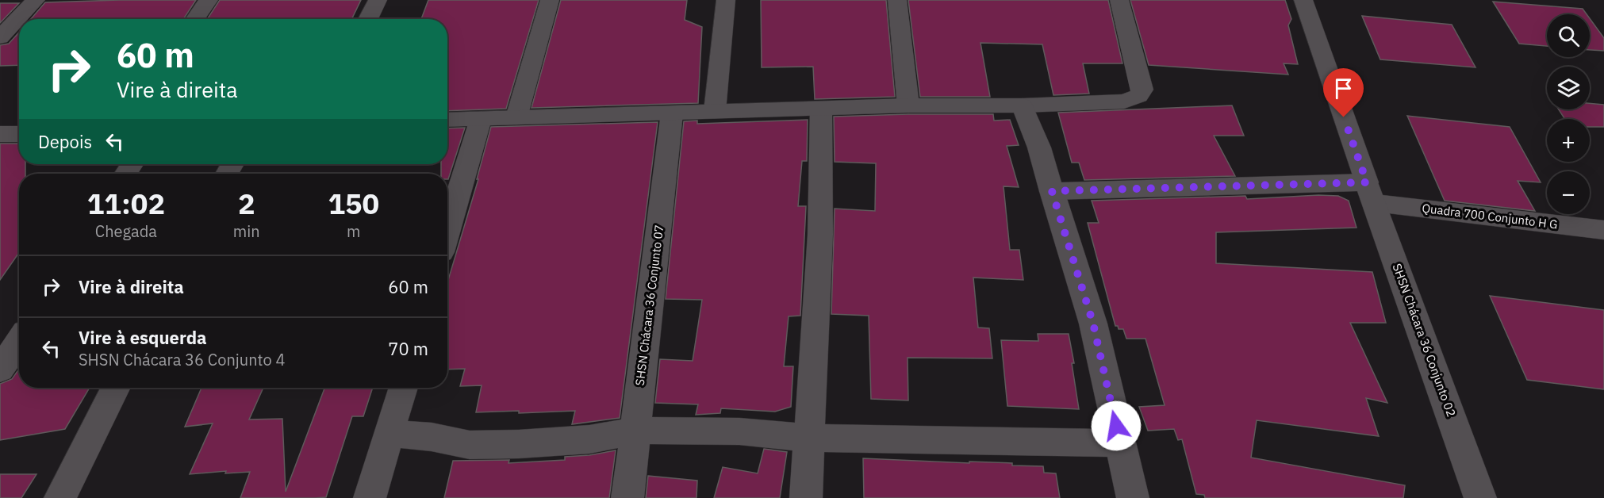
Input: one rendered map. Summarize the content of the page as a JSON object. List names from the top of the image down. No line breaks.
{"streets":{"street":["Quadra 700 Conjunto H G","SHSN Chácara 36 Conjunto 07","SHSN Chácara 36 Conjunto 02"]},"crossings":[["Quadra 700 Conjunto H G","SHSN Chácara 36 Conjunto 02"]],"page":{"map_buttons":["+","−"],"turn":["60 m","Vire à direita"],"then":"Depois","eta":["11:02","Chegada","2","min","150","m"],"list":[{"name":"Vire à direita","value":"60 m"},{"name":"Vire à esquerda","note":"SHSN Chácara 36 Conjunto 4","value":"70 m"}]}}
